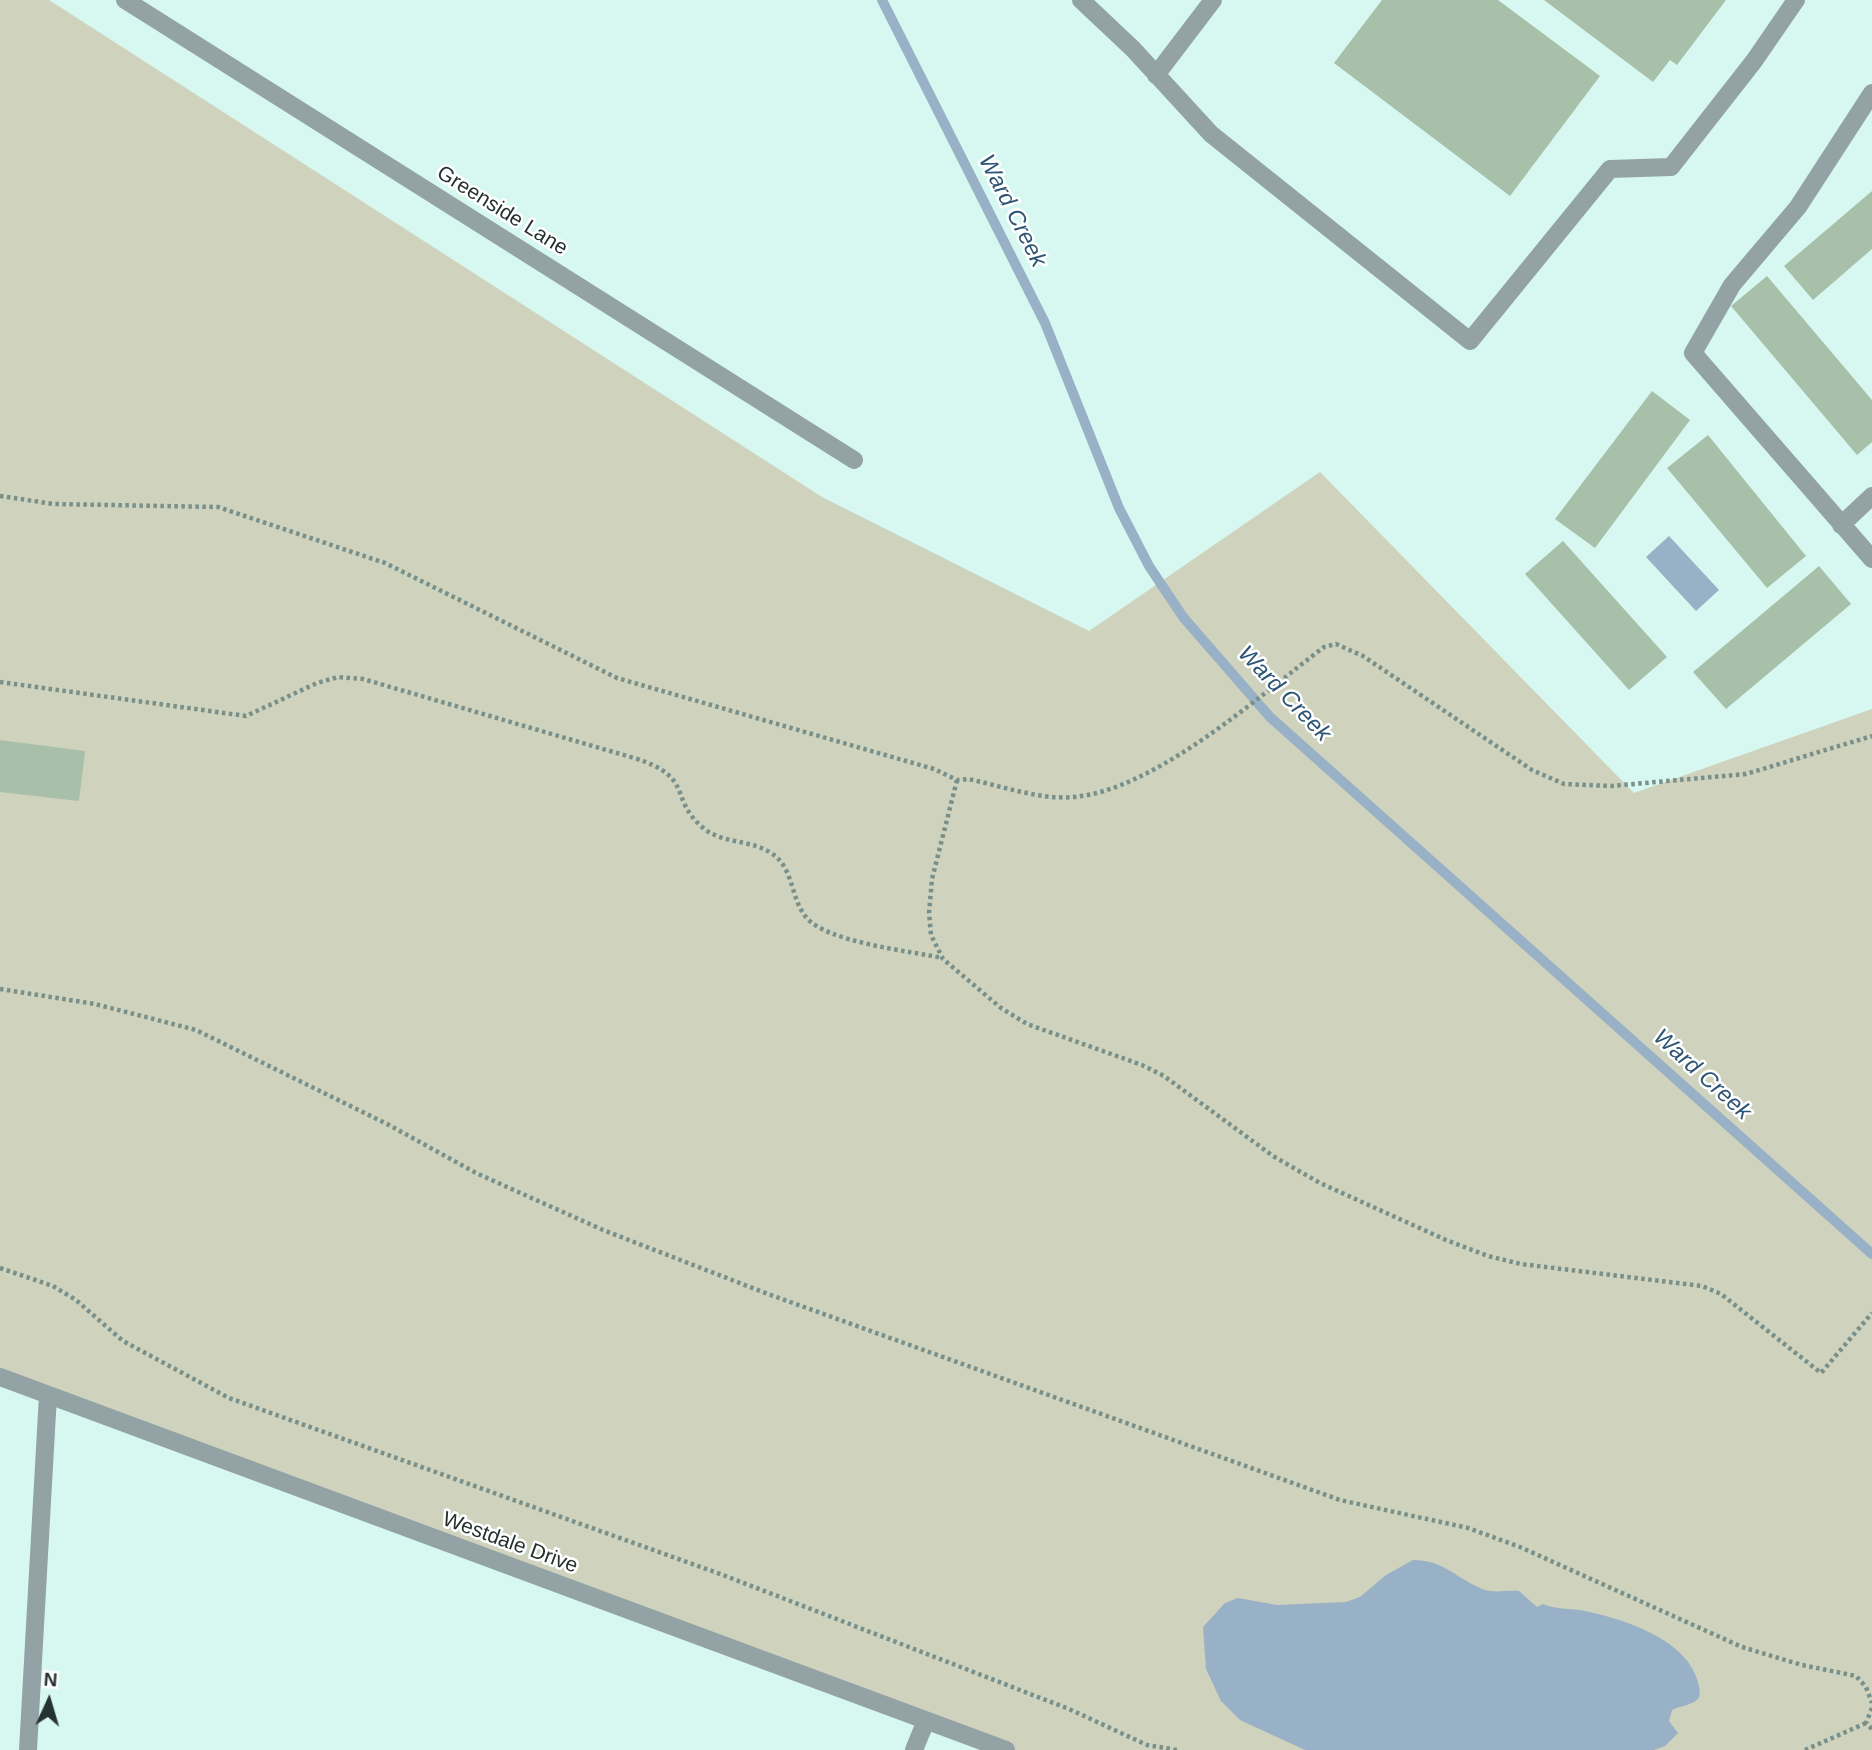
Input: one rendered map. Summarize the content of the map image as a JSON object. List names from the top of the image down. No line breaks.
{"streets":{"street":["Greenside Lane","Westdale Drive"]},"water":["Ward Creek"],"north":"top"}
